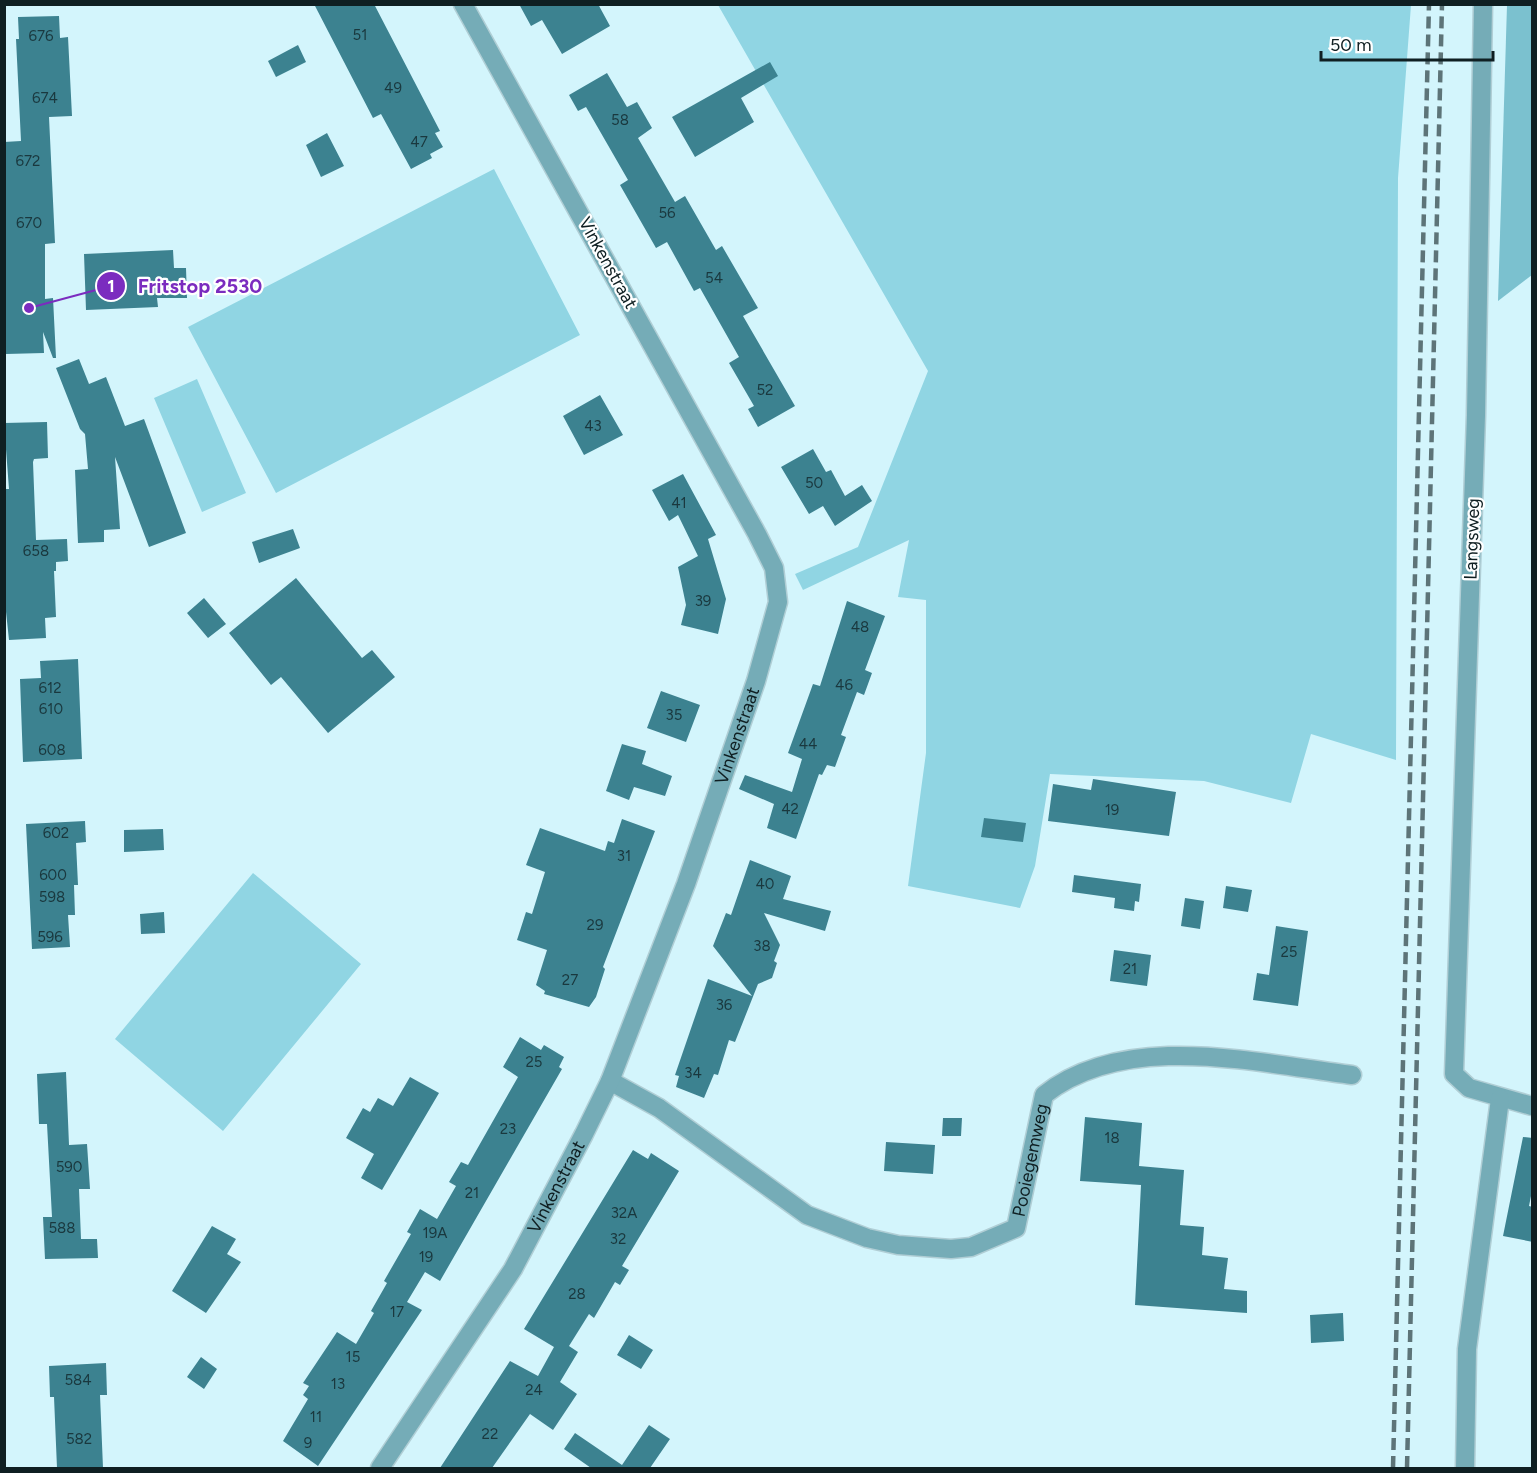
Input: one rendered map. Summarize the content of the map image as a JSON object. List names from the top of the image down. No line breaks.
{"streets":{"street":["Vinkenstraat","Langsweg","Pooiegemweg"]},"crossings":[["Vinkenstraat","Pooiegemweg"]],"places":["Fritstop 2530"],"house_numbers":["51","676","49","674","58","47","672","56","670","54","52","43","50","41","658","39","48","46","612","610","35","44","608","42","19","602","31","600","40","598","29","596","38","25","21","27","36","25","34","23","18","590","21","32A","588","19A","32","19","28","17","15","584","13","24","11","22","582","9"],"scale_bar":"50 m"}
